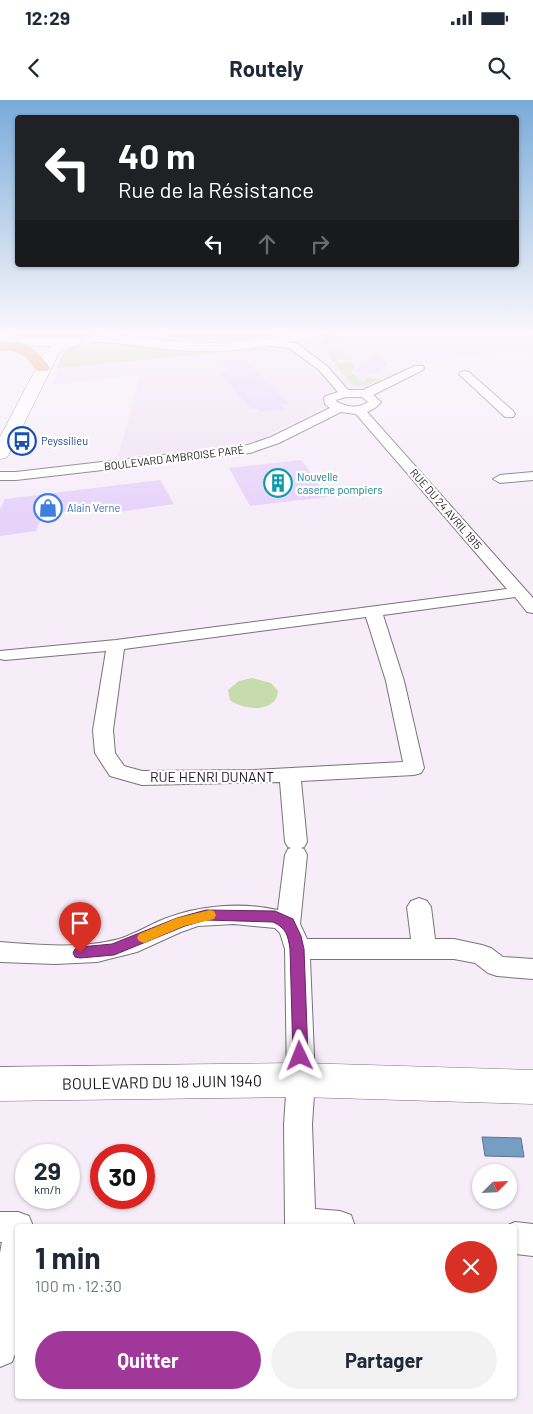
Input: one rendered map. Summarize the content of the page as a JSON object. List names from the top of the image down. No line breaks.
{"streets":{"main road":["BOULEVARD DU 18 JUIN 1940"],"street":["BOULEVARD AMBROISE PARÉ","RUE DU 24 AVRIL 1915","RUE HENRI DUNANT"]},"places":{"bus stop":["Peyssilieu"],"building":["Nouvelle caserne pompiers"],"shop":["Alain Verne"]},"north":"top right","page":{"status":"12:29","header":"Routely","turn":["40 m","Rue de la Résistance"],"speed":"29 km/h","limit":"30","heading":["1 min","100 m · 12:30"],"buttons":["Quitter","Partager"]}}
